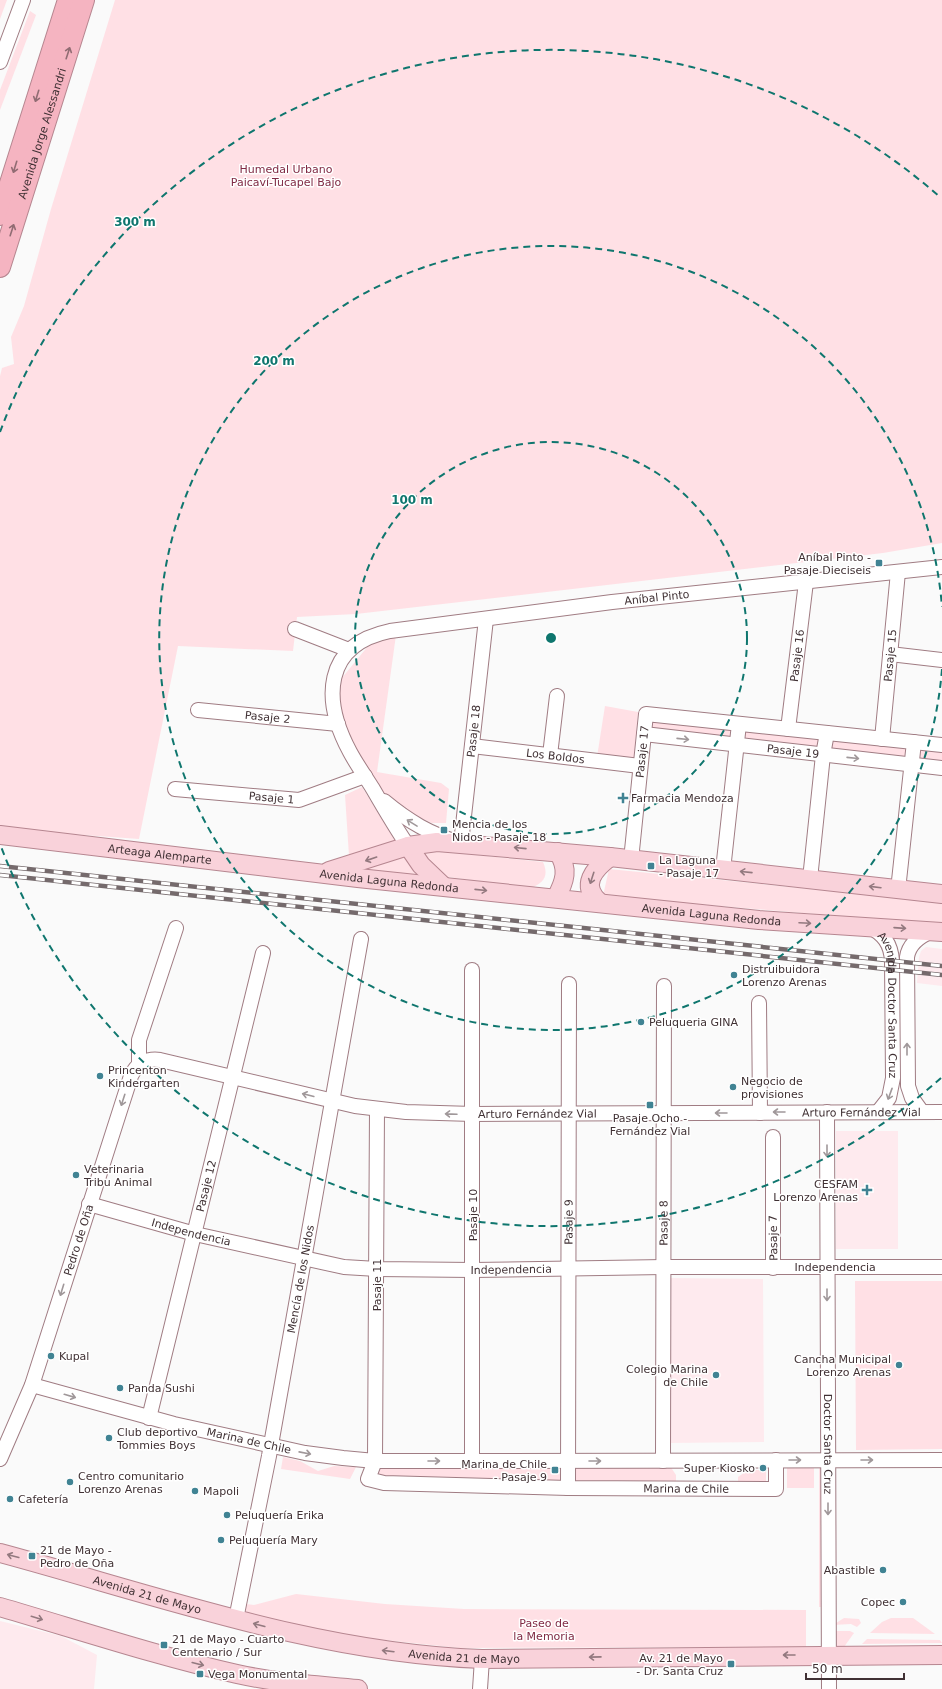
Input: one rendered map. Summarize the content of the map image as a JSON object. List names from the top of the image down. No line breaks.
{"streets":{"highway":["Avenida Jorge Alessandri"],"main road":["Arteaga Alemparte","Avenida Laguna Redonda","Avenida 21 de Mayo"],"street":["Aníbal Pinto","Pasaje 16","Pasaje 15","Pasaje 2","Pasaje 18","Pasaje 17","Pasaje 19","Los Boldos","Pasaje 1","Avenida Doctor Santa Cruz","Arturo Fernández Vial","Pasaje 12","Pasaje 10","Pasaje 9","Pasaje 8","Independencia","Pasaje 7","Pedro de Oña","Mencía de los Nidos","Pasaje 11","Marina de Chile","Doctor Santa Cruz"]},"crossings":[["Aníbal Pinto","Pasaje 16"],["Aníbal Pinto","Pasaje 15"],["Aníbal Pinto","Pasaje 18"],["Pasaje 16","Pasaje 19"],["Pasaje 15","Pasaje 19"],["Pasaje 18","Los Boldos"],["Pasaje 18","Avenida Laguna Redonda"],["Pasaje 17","Pasaje 19"],["Pasaje 17","Los Boldos"],["Pasaje 17","Avenida Laguna Redonda"],["Arteaga Alemparte","Avenida Laguna Redonda"],["Avenida Laguna Redonda","Avenida Doctor Santa Cruz"],["Avenida Doctor Santa Cruz","Arturo Fernández Vial"],["Arturo Fernández Vial","Pasaje 12"],["Arturo Fernández Vial","Pasaje 10"],["Arturo Fernández Vial","Pasaje 9"],["Arturo Fernández Vial","Pasaje 8"],["Arturo Fernández Vial","Pedro de Oña"],["Arturo Fernández Vial","Mencía de los Nidos"],["Arturo Fernández Vial","Pasaje 11"],["Arturo Fernández Vial","Doctor Santa Cruz"],["Pasaje 12","Independencia"],["Pasaje 12","Marina de Chile"],["Pasaje 10","Independencia"],["Pasaje 10","Marina de Chile"],["Pasaje 9","Independencia"],["Pasaje 9","Marina de Chile"],["Pasaje 8","Independencia"],["Pasaje 8","Marina de Chile"],["Independencia","Pasaje 7"],["Independencia","Pedro de Oña"],["Independencia","Mencía de los Nidos"],["Independencia","Pasaje 11"],["Independencia","Doctor Santa Cruz"],["Pedro de Oña","Marina de Chile"],["Mencía de los Nidos","Marina de Chile"],["Mencía de los Nidos","Avenida 21 de Mayo"],["Pasaje 11","Marina de Chile"],["Marina de Chile","Doctor Santa Cruz"],["Doctor Santa Cruz","Avenida 21 de Mayo"]],"one_way":["Arturo Fernández Vial","Pedro de Oña","Marina de Chile","Doctor Santa Cruz"],"parks":["Humedal Urbano Paicaví-Tucapel Bajo","Paseo de la Memoria"],"places":{"transit":["Aníbal Pinto - Pasaje Dieciseis","Mencia de los Nidos - Pasaje 18","La Laguna - Pasaje 17","Pasaje Ocho - Fernández Vial","Marina de Chile - Pasaje 9","21 de Mayo - Pedro de Oña","21 de Mayo - Cuarto Centenario / Sur","Av. 21 de Mayo - Dr. Santa Cruz","Vega Monumental"],"health":["Farmacia Mendoza","CESFAM Lorenzo Arenas"],"other":["Distruibuidora Lorenzo Arenas","Peluqueria GINA","Princenton Kindergarten","Negocio de provisiones","Veterinaria Tribu Animal","Kupal","Cancha Municipal Lorenzo Arenas","Colegio Marina de Chile","Panda Sushi","Club deportivo Tommies Boys","Super Kiosko","Centro comunitario Lorenzo Arenas","Mapoli","Cafetería","Peluquería Erika","Peluquería Mary","Abastible","Copec"]},"scale_bar":"50 m","rings":["300 m","200 m","100 m"]}
